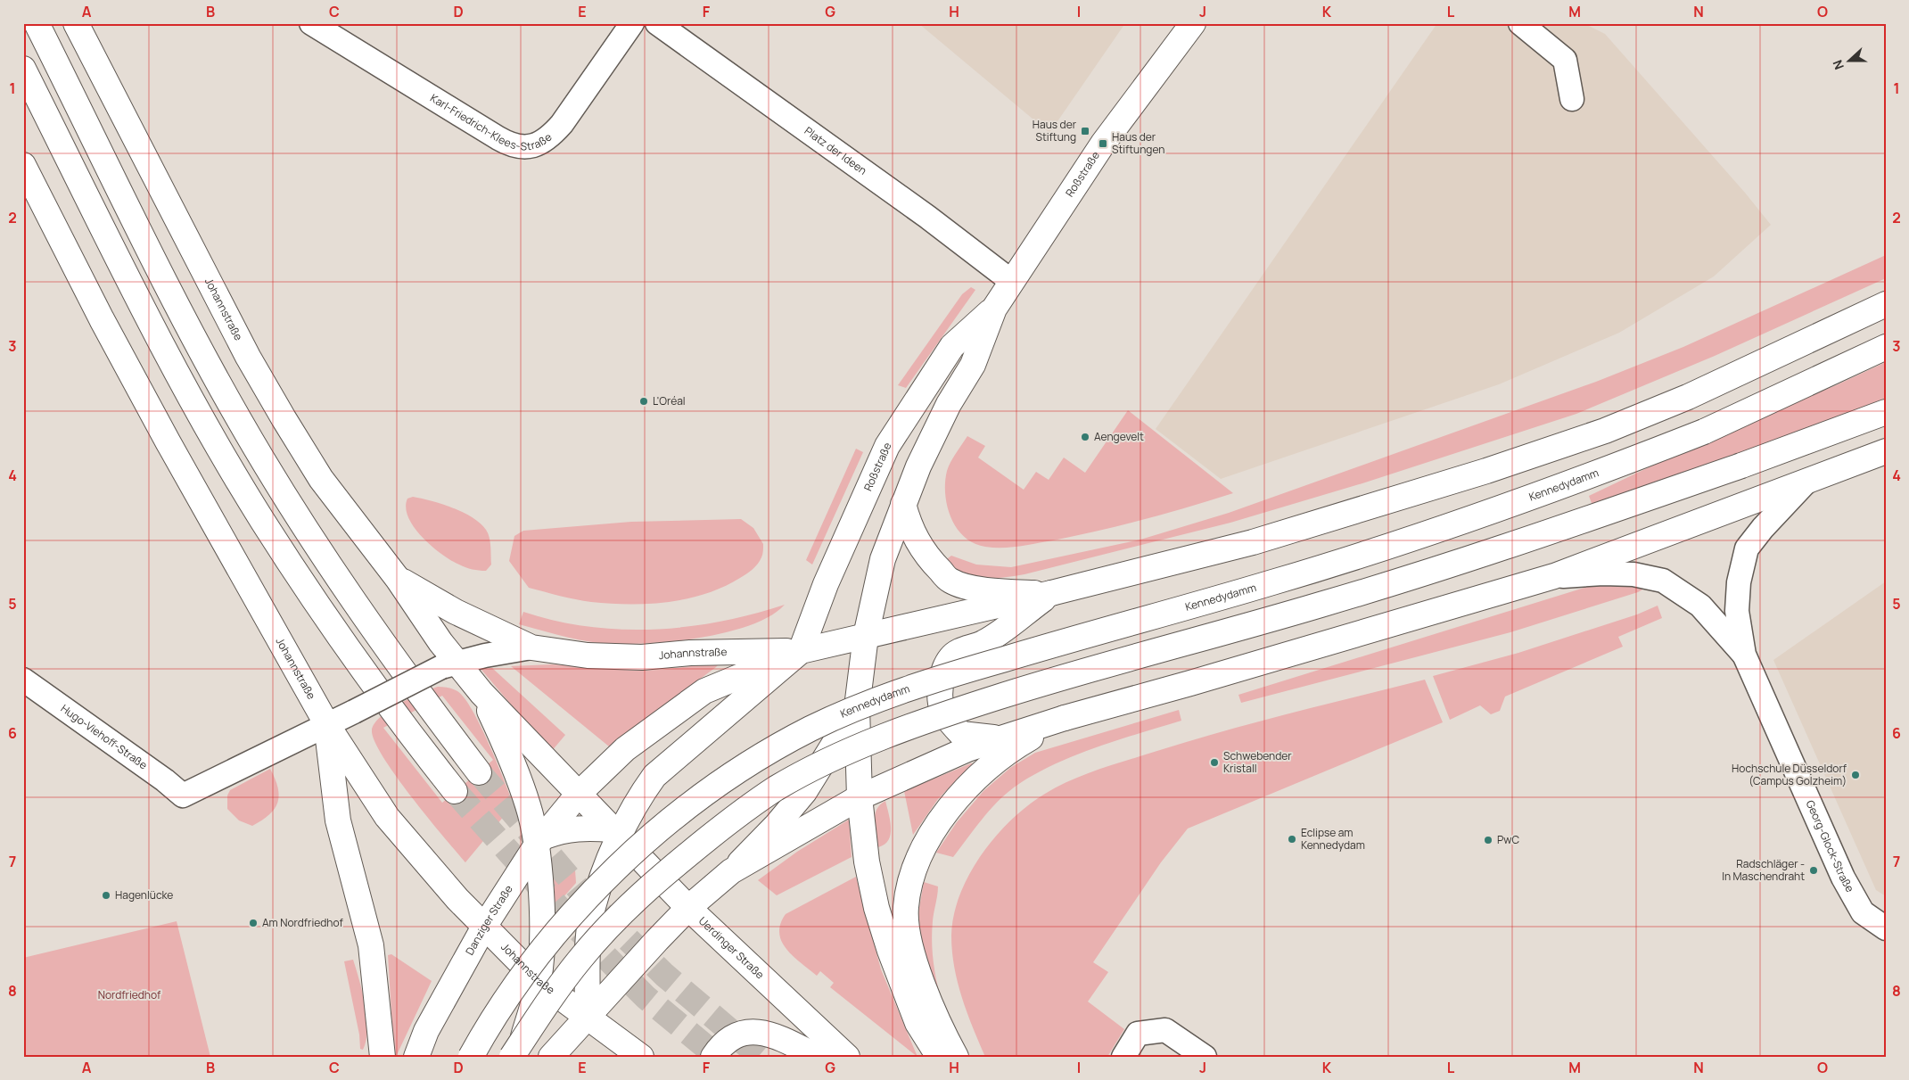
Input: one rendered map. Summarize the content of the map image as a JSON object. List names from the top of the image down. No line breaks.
{"streets":{"main road":["Roßstraße","Johannstraße","Kennedydamm","Danziger Straße","Uerdinger Straße"],"street":["Karl-Friedrich-Klees-Straße","Platz der Ideen","Hugo-Viehoff-Straße","Georg-Glock-Straße"]},"crossings":[["Platz der Ideen","Roßstraße"],["Roßstraße","Johannstraße"],["Johannstraße","Hugo-Viehoff-Straße"],["Johannstraße","Danziger Straße"],["Johannstraße","Uerdinger Straße"]],"parks":["Nordfriedhof"],"places":{"transit":["Haus der Stiftung","Haus der Stiftungen"],"other":["L'Oréal","Aengevelt","Schwebender Kristall","Hochschule Düsseldorf (Campus Golzheim)","Eclipse am Kennedydam","PwC","Radschläger - In Maschendraht","Hagenlücke","Am Nordfriedhof"]},"north":"left","grid":{"columns":["A","B","C","D","E","F","G","H","I","J","K","L","M","N","O"],"rows":["1","2","3","4","5","6","7","8"]}}
